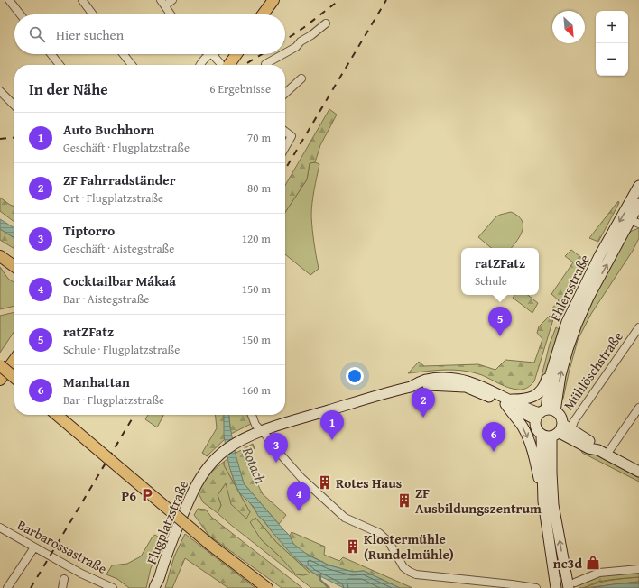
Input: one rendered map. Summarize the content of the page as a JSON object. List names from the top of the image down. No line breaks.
{"streets":{"street":["Ehlersstraße","Mühlöschstraße","Flugplatzstraße","Barbarossastraße"]},"crossings":[["Ehlersstraße","Flugplatzstraße"]],"water":["Rotach"],"places":{"building":["Rotes Haus","ZF Ausbildungszentrum","Klostermühle (Rundelmühle)"],"parking":["P6"],"shop":["nc3d"]},"north":"bottom right","page":{"map_buttons":["+","−"],"search":"Hier suchen","heading":["In der Nähe","6 Ergebnisse"],"list":[{"mark":"1","name":"Auto Buchhorn","note":"Geschäft · Flugplatzstraße","value":"70 m"},{"mark":"2","name":"ZF Fahrradständer","note":"Ort · Flugplatzstraße","value":"80 m"},{"mark":"3","name":"Tiptorro","note":"Geschäft · Aistegstraße","value":"120 m"},{"mark":"4","name":"Cocktailbar Mákaá","note":"Bar · Aistegstraße","value":"150 m"},{"mark":"5","name":"ratZFatz","note":"Schule · Flugplatzstraße","value":"150 m"},{"mark":"6","name":"Manhattan","note":"Bar · Flugplatzstraße","value":"160 m"}],"popup":["ratZFatz","Schule"],"pins":["5","2","1","6","3","4"]}}
